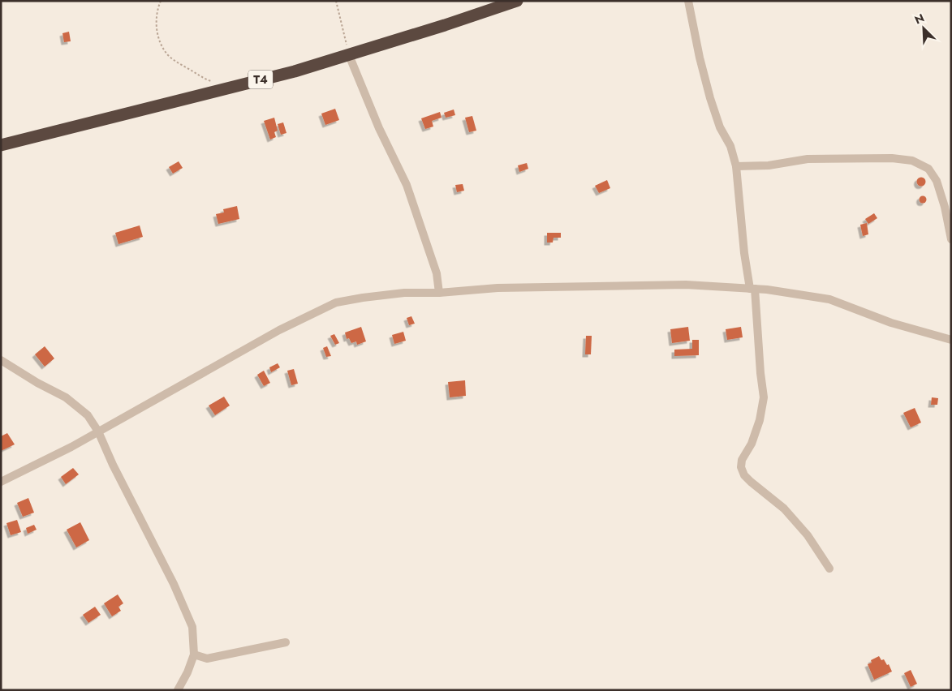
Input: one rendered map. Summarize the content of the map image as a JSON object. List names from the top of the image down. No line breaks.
{"streets":{"highway":["T4"]},"north":"top left"}
